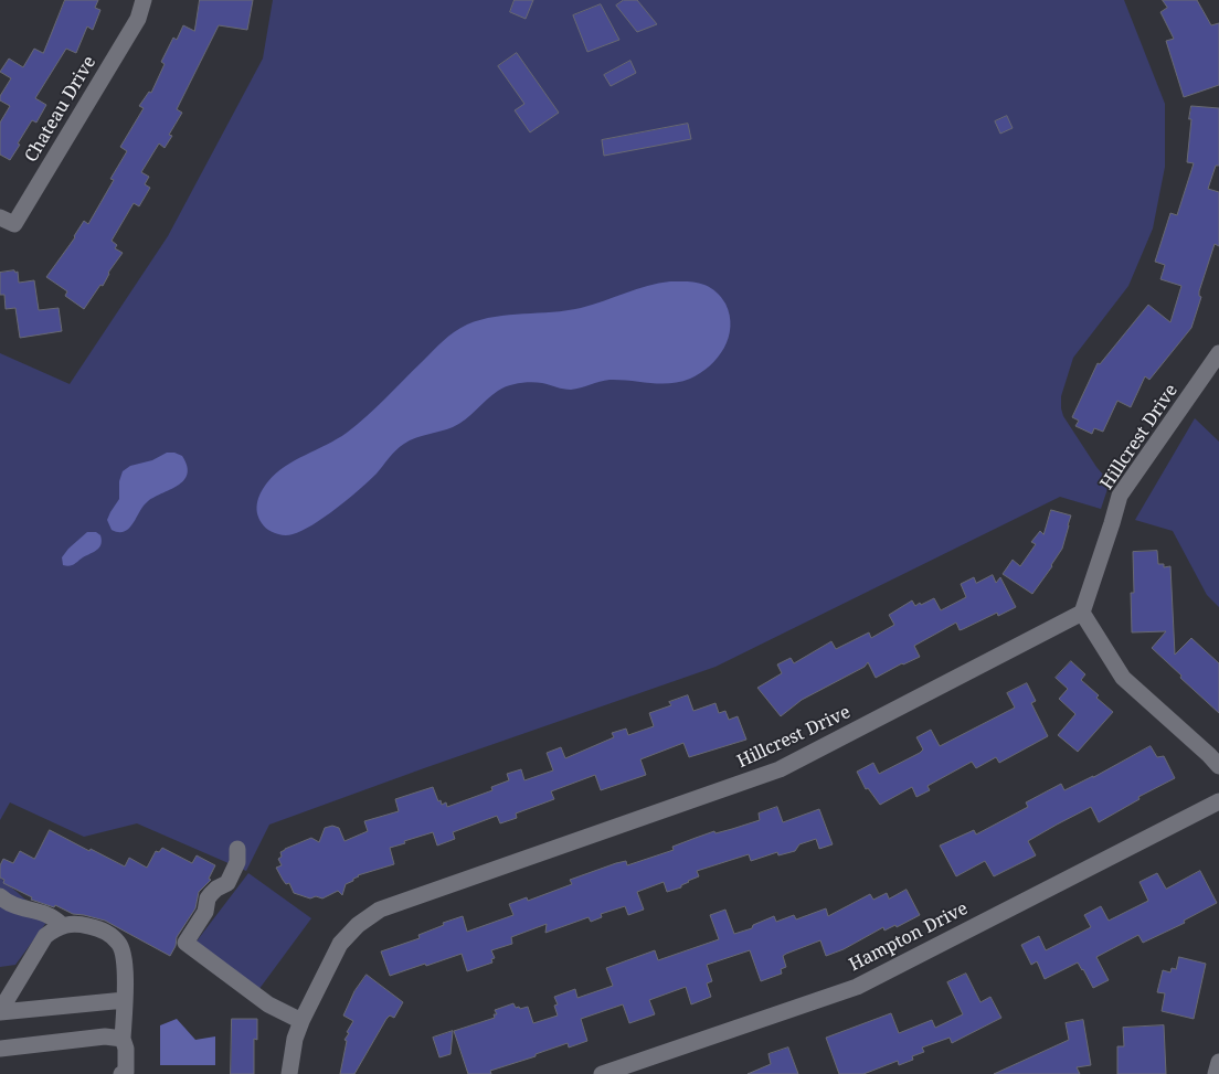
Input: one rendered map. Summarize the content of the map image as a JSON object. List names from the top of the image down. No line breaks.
{"streets":{"street":["Chateau Drive","Hillcrest Drive","Hampton Drive"]}}
